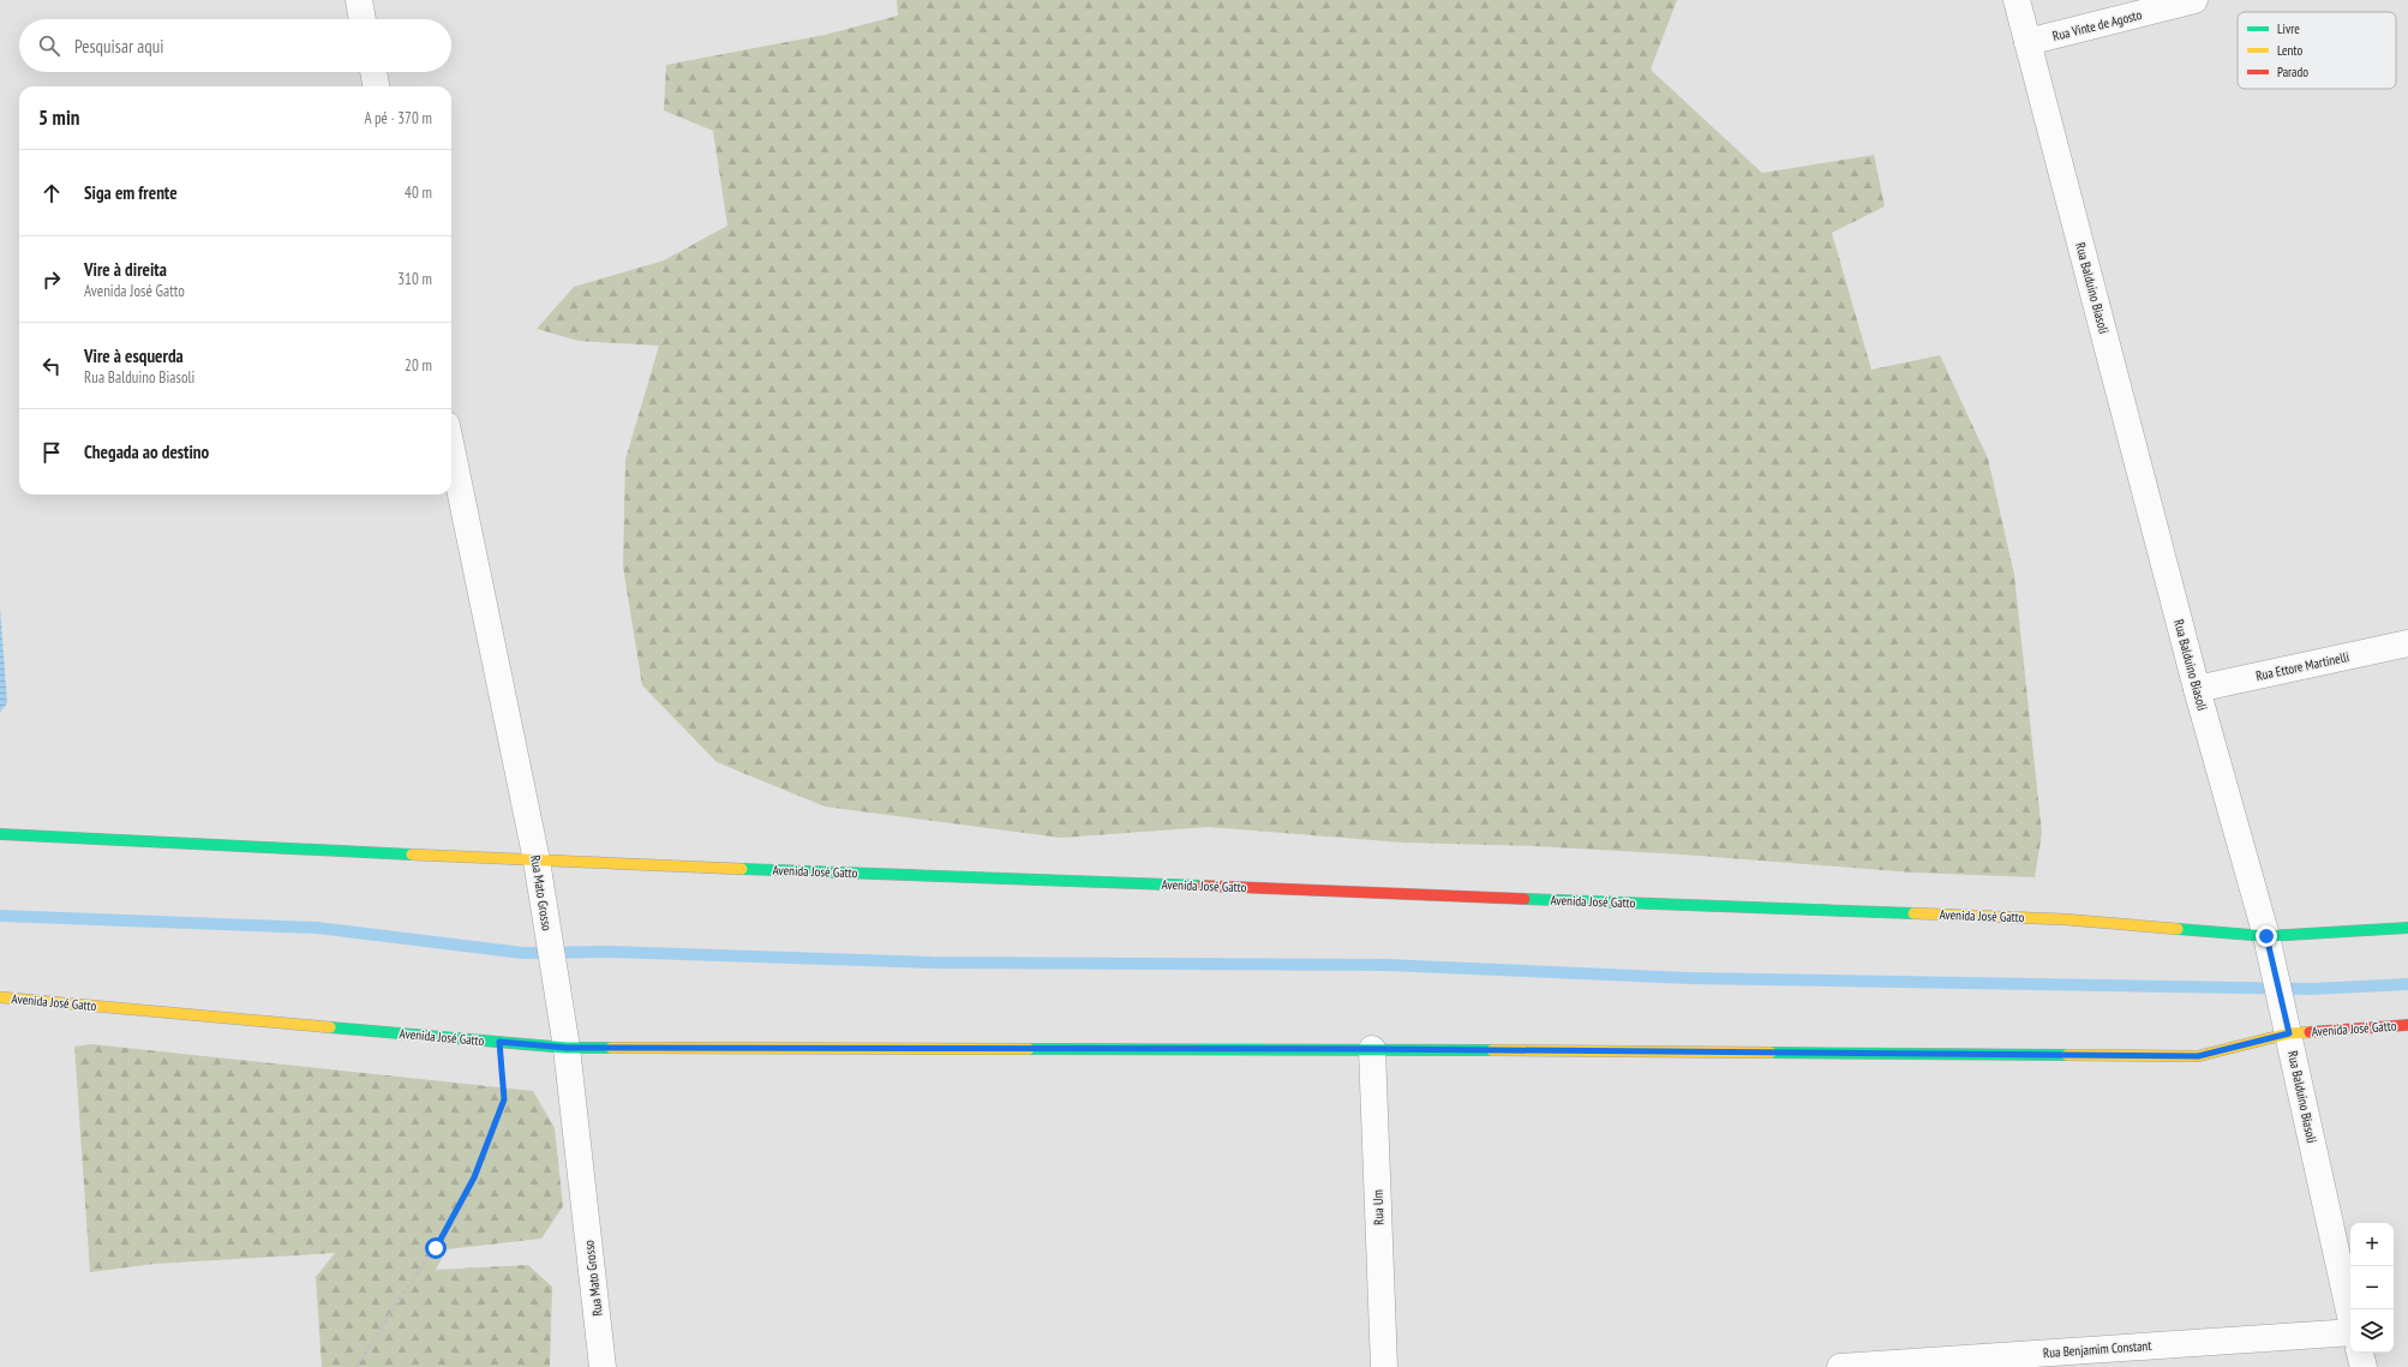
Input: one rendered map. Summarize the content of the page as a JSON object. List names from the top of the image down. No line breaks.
{"streets":{"main road":["Avenida José Gatto"],"street":["Rua Vinte de Agosto","Rua Balduino Biasoli","Rua Ettore Martinelli","Rua Mato Grosso","Rua Um","Rua Benjamim Constant"]},"crossings":[["Rua Vinte de Agosto","Rua Balduino Biasoli"],["Rua Balduino Biasoli","Rua Ettore Martinelli"],["Rua Balduino Biasoli","Avenida José Gatto"],["Avenida José Gatto","Rua Mato Grosso"],["Avenida José Gatto","Rua Um"]],"legend":["Livre","Lento","Parado"],"page":{"search":"Pesquisar aqui","heading":["5 min","A pé · 370 m"],"list":[["Siga em frente","40 m"],["Vire à direita","Avenida José Gatto","310 m"],["Vire à esquerda","Rua Balduino Biasoli","20 m"],"Chegada ao destino"],"map_buttons":["+","−"]}}
